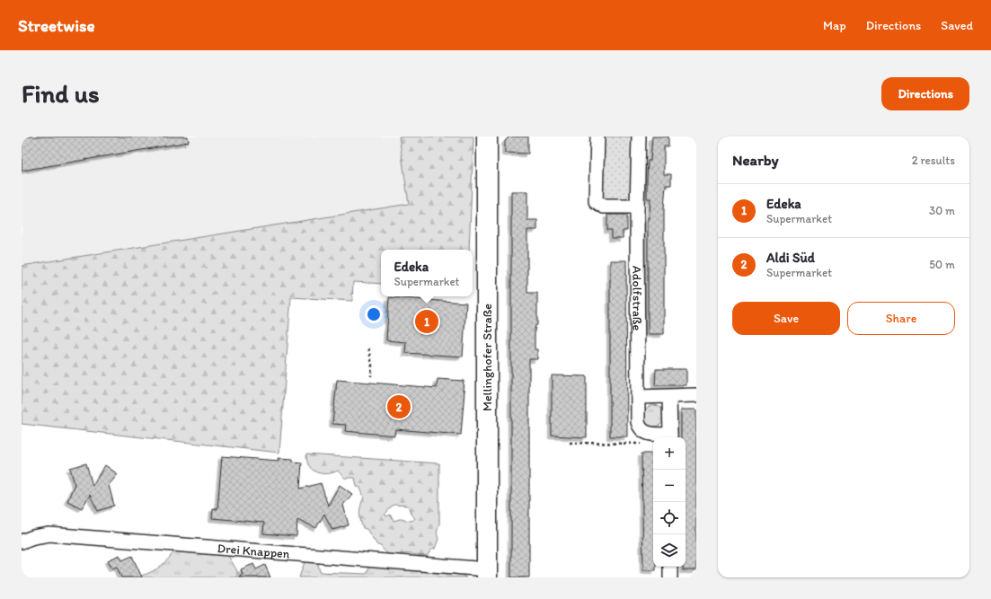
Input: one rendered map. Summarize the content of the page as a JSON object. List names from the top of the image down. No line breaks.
{"streets":{"main road":["Mellinghofer Straße"],"street":["Adolfstraße","Drei Knappen"]},"crossings":[["Mellinghofer Straße","Drei Knappen"]],"page":{"header":"Streetwise","nav":["Map","Directions","Saved"],"buttons":["Directions",["Save","Share"]],"title":"Find us","heading":["Nearby","2 results"],"list":[{"mark":"1","name":"Edeka","note":"Supermarket","value":"30 m"},{"mark":"2","name":"Aldi Süd","note":"Supermarket","value":"50 m"}],"popup":["Edeka","Supermarket"],"pins":["1","2"],"map_buttons":["+","−"]}}
